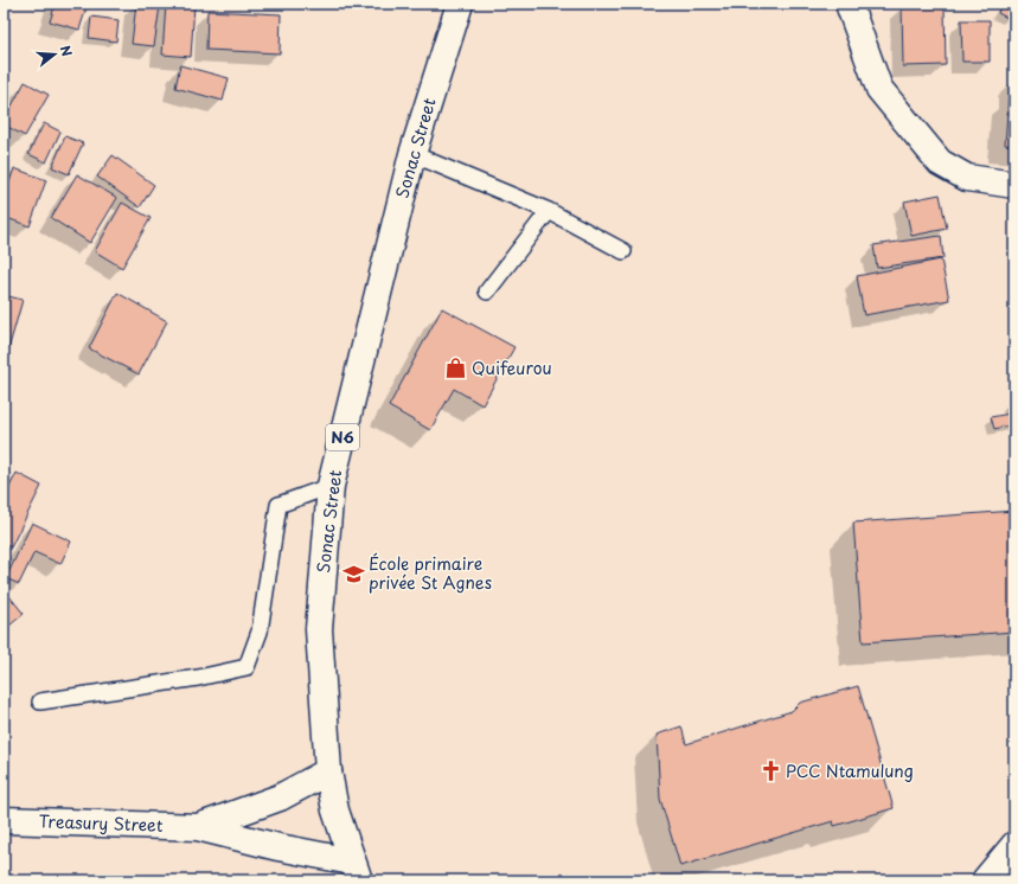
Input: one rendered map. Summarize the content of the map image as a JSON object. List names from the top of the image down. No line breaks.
{"streets":{"main road":["Sonac Street","N6","Treasury Street"]},"crossings":[["Sonac Street","Treasury Street"]],"places":{"shop":["Quifeurou"],"school or university":["École primaire privée St Agnes"],"church":["PCC Ntamulung"]},"north":"right"}
